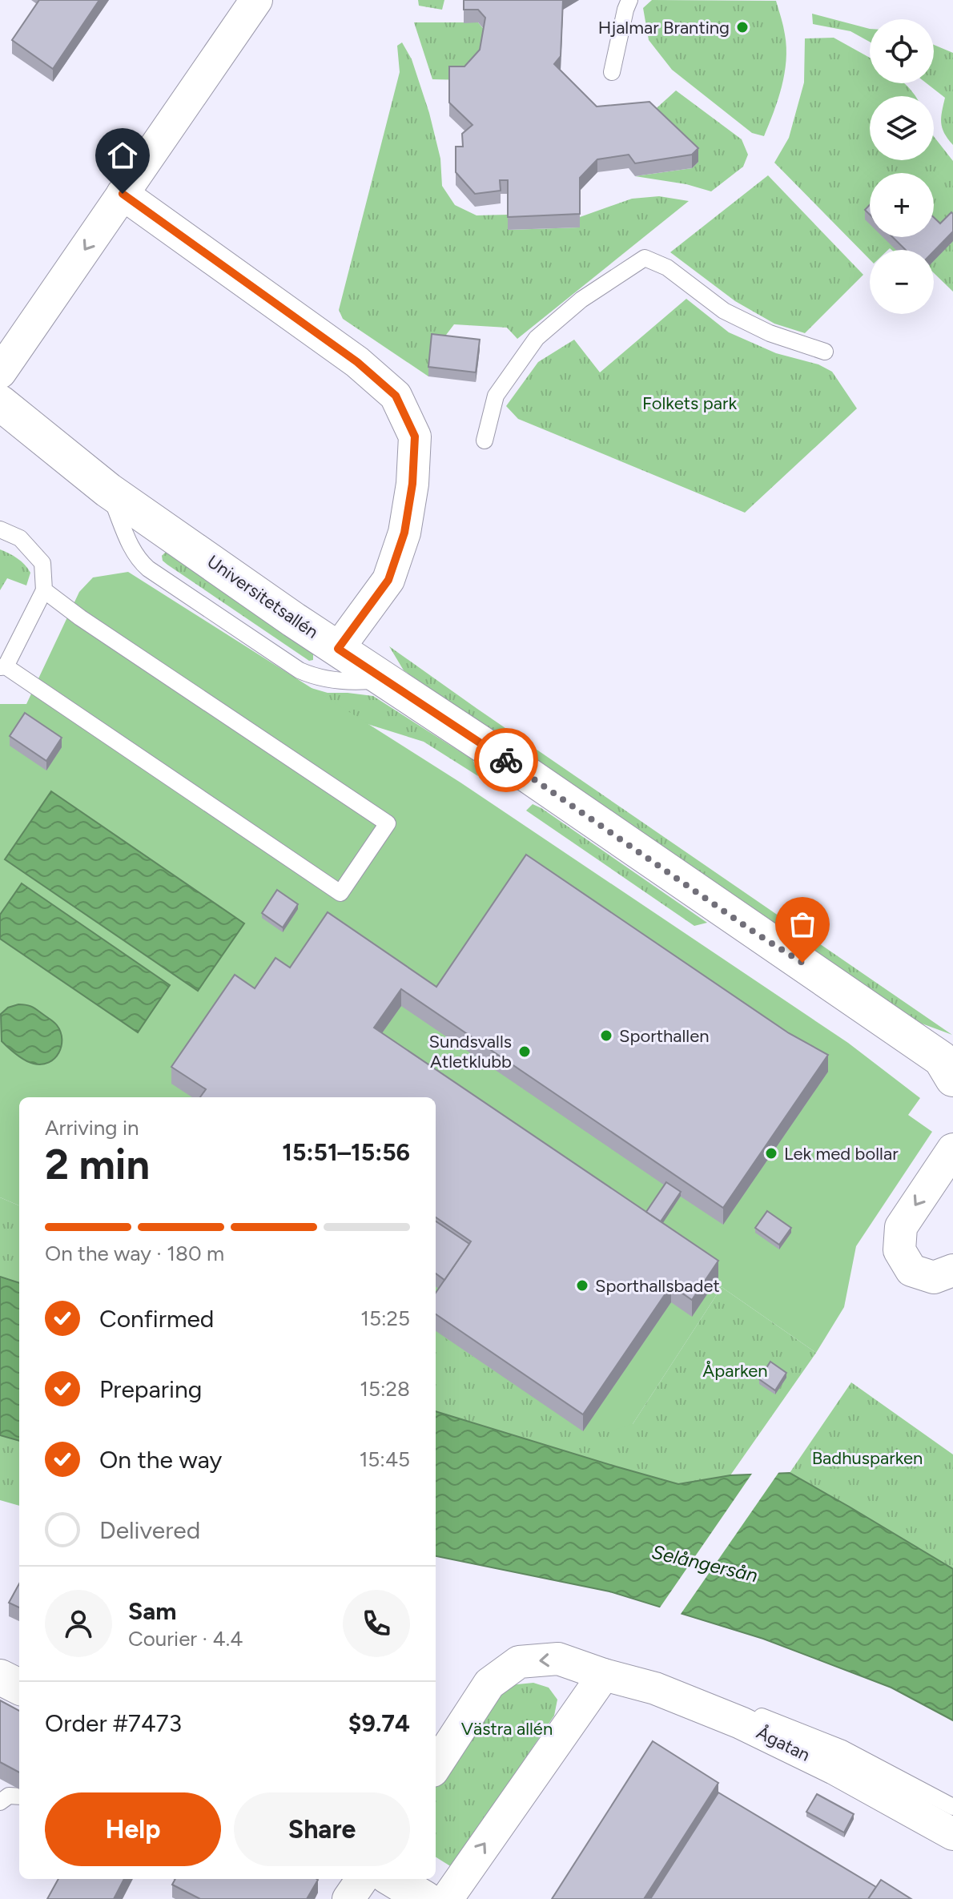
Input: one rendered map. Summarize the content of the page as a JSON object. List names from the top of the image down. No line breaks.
{"streets":{"street":["Universitetsallén","Ågatan"]},"water":["Selångersån"],"parks":["Folkets park","Åparken","Badhusparken","Västra allén"],"places":["Hjalmar Branting","Sporthallen","Sundsvalls Atletklubb","Lek med bollar","Sporthallsbadet"],"page":{"map_buttons":["+","−"],"heading":["2 min","Arriving in","15:51–15:56"],"panel":["Sam","Courier · 4.4","Order #7473","$9.74"],"bar":"On the way · 180 m","list":[["Confirmed","15:25"],["Preparing","15:28"],["On the way","15:45"],"Delivered"],"buttons":["Help","Share"]}}
